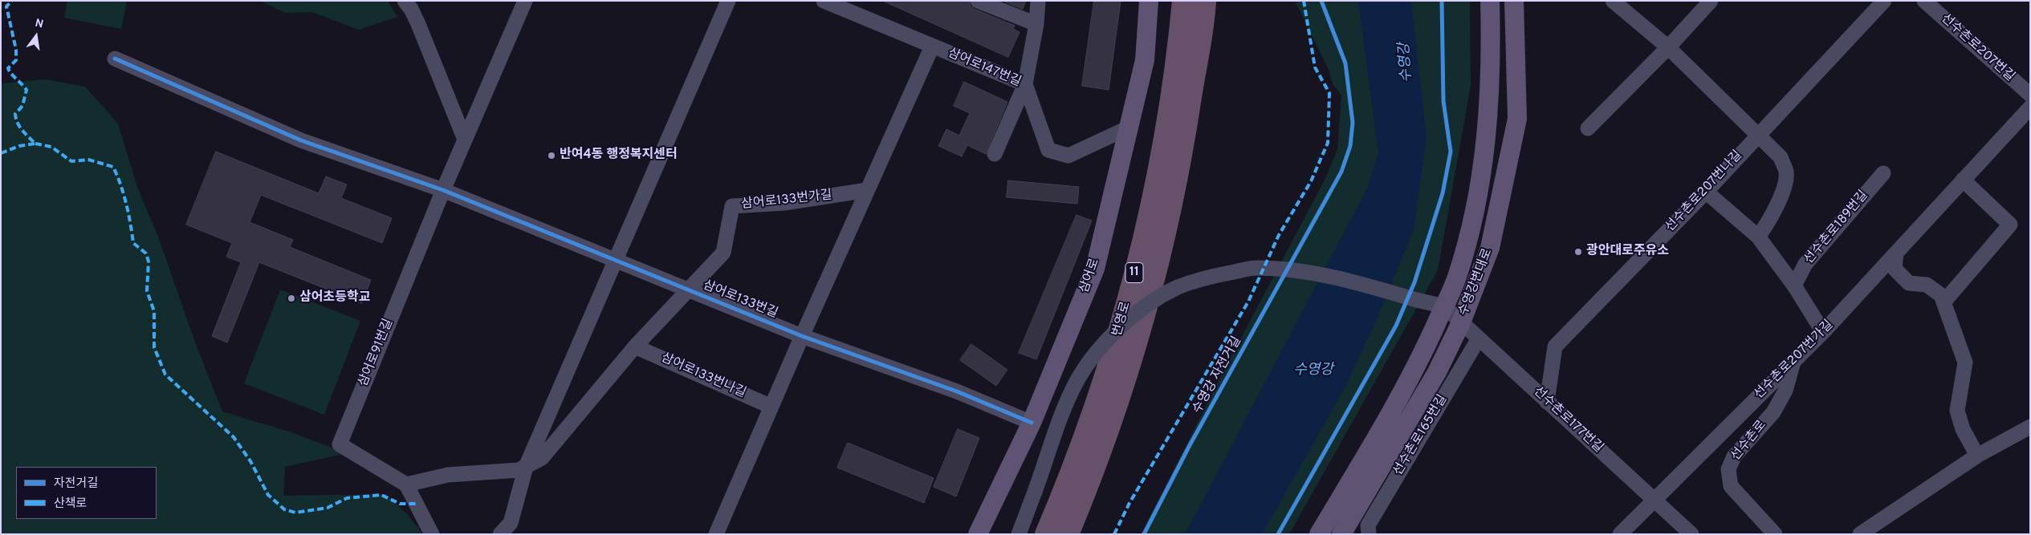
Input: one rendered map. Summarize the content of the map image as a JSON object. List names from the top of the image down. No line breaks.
{"streets":{"highway":["11","번영로"],"main road":["삼어로","수영강변대로"],"street":["선수촌로207번길","삼어로147번길","선수촌로207번나길","삼어로133번가길","선수촌로189번길","삼어로133번길","삼어로91번길","선수촌로207번가길","삼어로133번나길","선수촌로177번길","선수촌로165번길","선수촌로"],"cycle path":["수영강 자전거길"]},"crossings":[["삼어로147번길","삼어로"],["선수촌로207번나길","선수촌로177번길"],["삼어로133번가길","삼어로133번길"],["삼어로","삼어로133번길"],["수영강변대로","선수촌로177번길"],["삼어로133번길","삼어로91번길"],["삼어로133번길","삼어로133번나길"],["선수촌로207번가길","선수촌로177번길"],["선수촌로207번가길","선수촌로"],["선수촌로177번길","선수촌로165번길"]],"water":["수영강"],"places":["반여4동 행정복지센터","광안대로주유소","삼어초등학교"],"legend":["자전거길","산책로"],"north":"top"}
